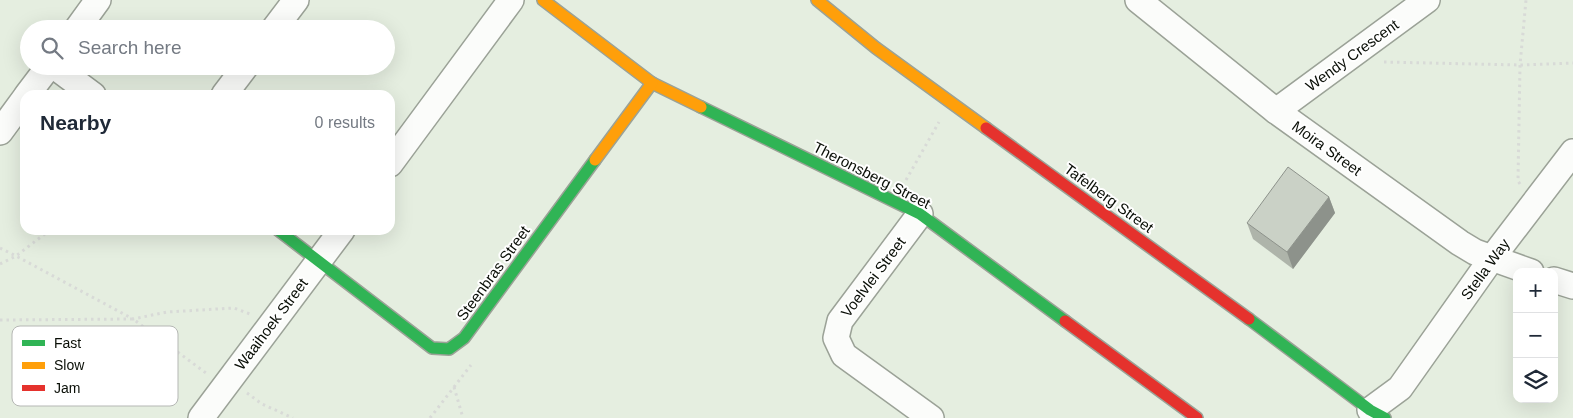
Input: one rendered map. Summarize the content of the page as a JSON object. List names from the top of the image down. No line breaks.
{"streets":{"street":["Wendy Crescent","Moira Street","Theronsberg Street","Tafelberg Street","Stella Way","Steenbras Street","Voelvlei Street","Waaihoek Street"]},"crossings":[["Wendy Crescent","Moira Street"],["Moira Street","Stella Way"],["Theronsberg Street","Steenbras Street"],["Theronsberg Street","Voelvlei Street"],["Tafelberg Street","Stella Way"]],"legend":["Fast","Slow","Jam"],"page":{"search":"Search here","heading":["Nearby","0 results"],"map_buttons":["+","−"]}}
